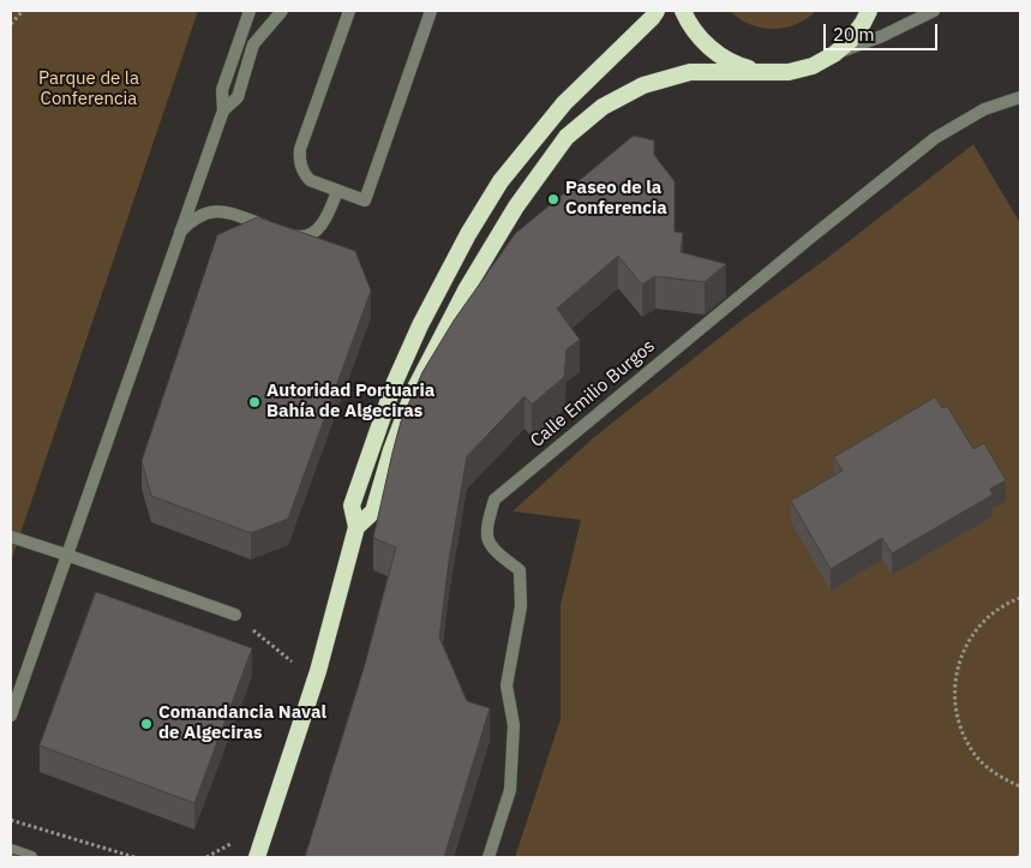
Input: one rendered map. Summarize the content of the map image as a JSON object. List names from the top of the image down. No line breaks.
{"streets":{"street":["Calle Emilio Burgos"]},"parks":["Parque de la Conferencia"],"places":["Paseo de la Conferencia","Autoridad Portuaria Bahía de Algeciras","Comandancia Naval de Algeciras"],"scale_bar":"20 m"}
